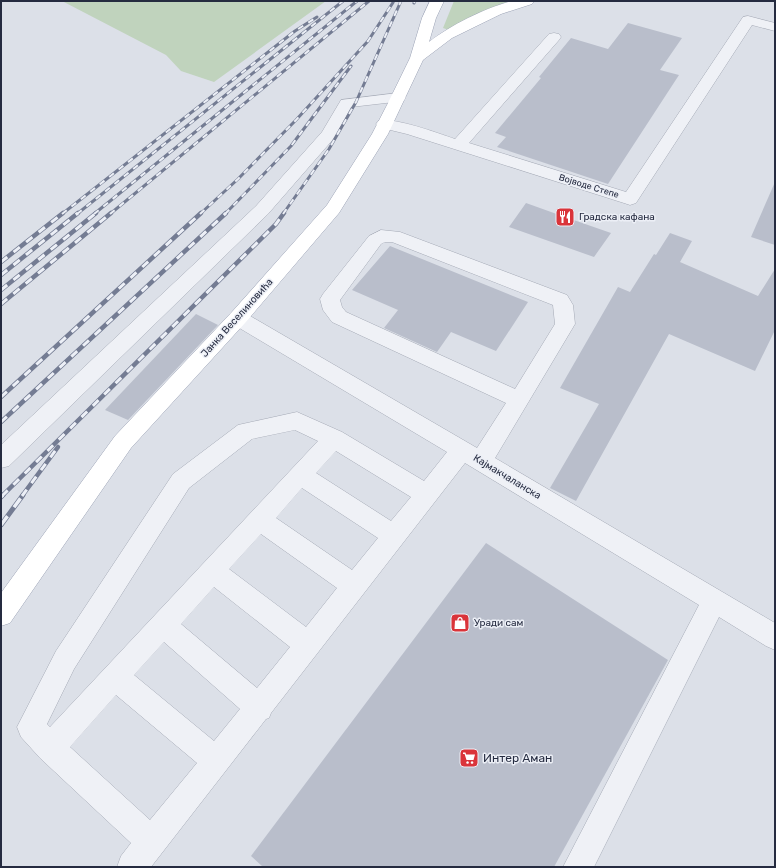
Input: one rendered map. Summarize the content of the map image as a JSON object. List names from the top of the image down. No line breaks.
{"streets":{"main road":["Јанка Веселиновића"],"street":["Војводе Степе","Кајмакчаланска"]},"crossings":[["Војводе Степе","Јанка Веселиновића"],["Јанка Веселиновића","Кајмакчаланска"]],"places":{"restaurant":["Градска кафана"],"shop":["Уради сам"],"supermarket":["Интер Аман"]}}
